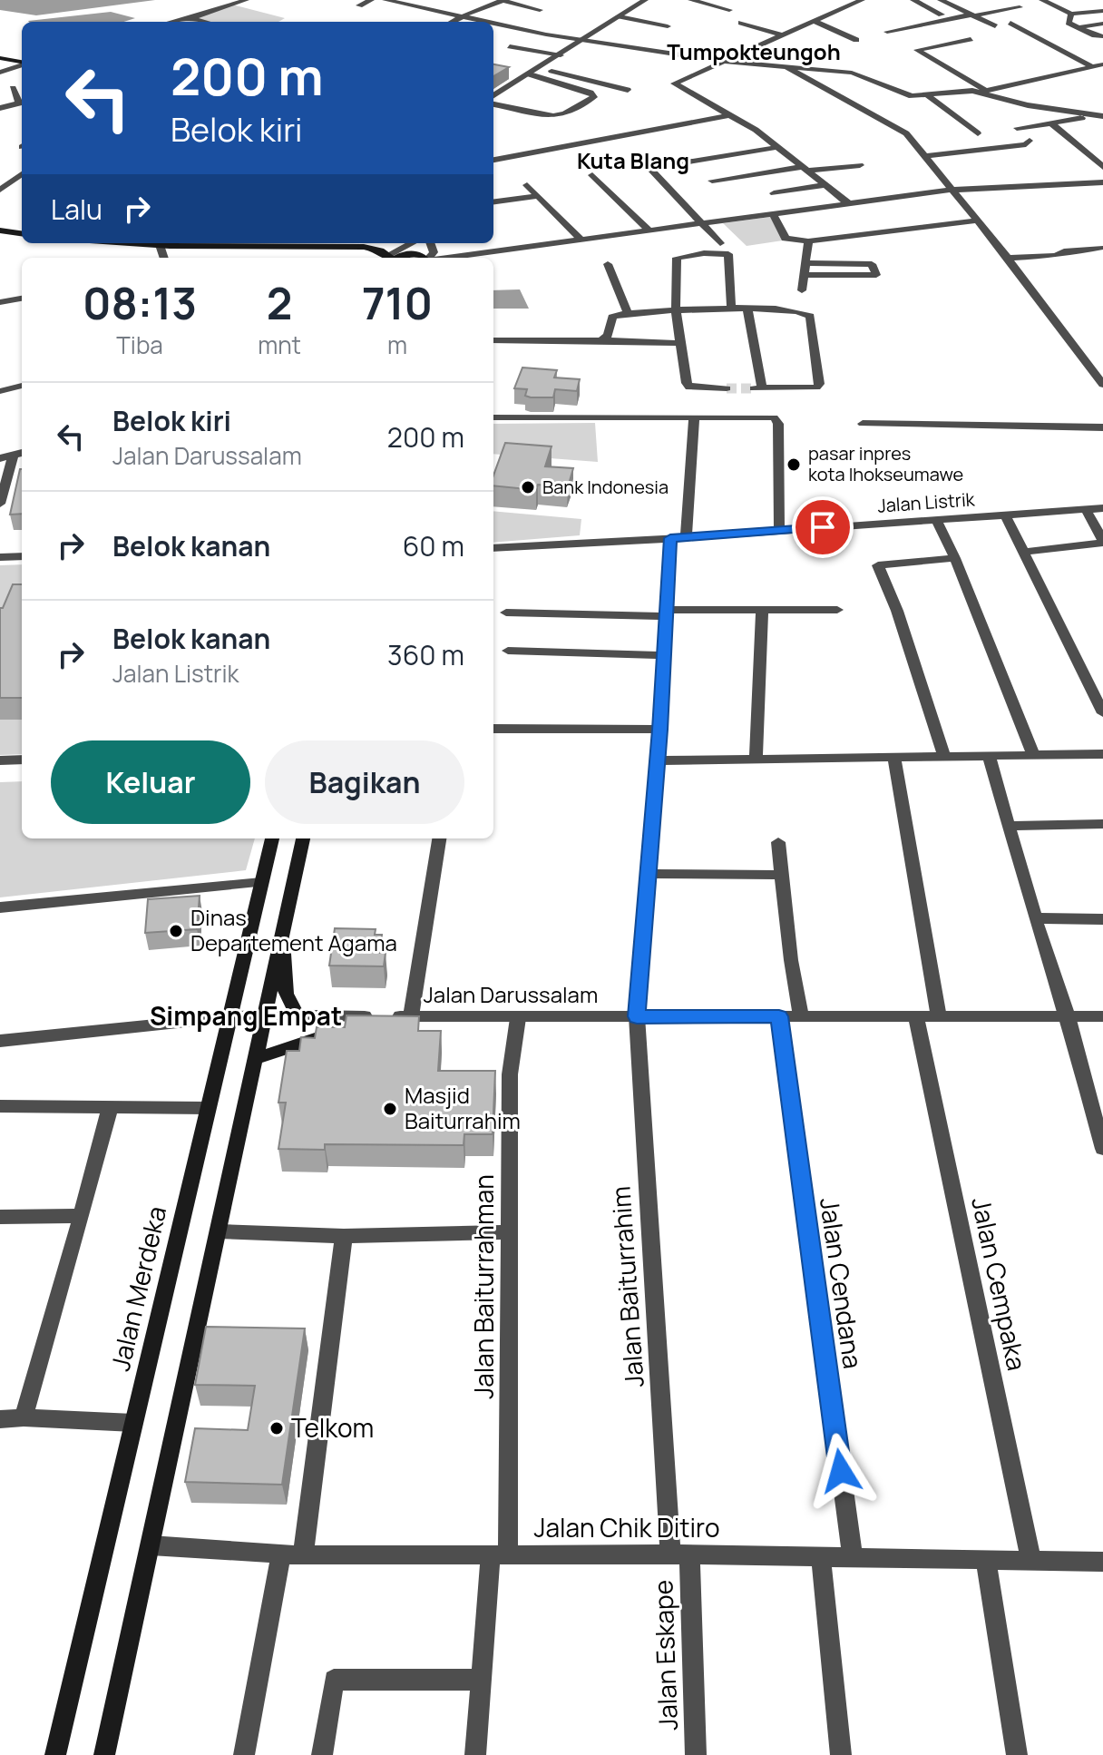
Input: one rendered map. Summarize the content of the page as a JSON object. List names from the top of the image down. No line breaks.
{"streets":{"main road":["Jalan Merdeka"],"street":["Jalan Listrik","Jalan Darussalam","Jalan Cendana","Jalan Cempaka","Jalan Baiturrahman","Jalan Baiturrahim","Jalan Chik Ditiro","Jalan Eskape"]},"crossings":[["Jalan Listrik","Jalan Baiturrahim"],["Jalan Darussalam","Jalan Cendana"],["Jalan Darussalam","Jalan Cempaka"],["Jalan Darussalam","Jalan Baiturrahman"],["Jalan Darussalam","Jalan Baiturrahim"],["Jalan Darussalam","Jalan Merdeka"],["Jalan Cendana","Jalan Chik Ditiro"],["Jalan Cempaka","Jalan Chik Ditiro"],["Jalan Baiturrahman","Jalan Chik Ditiro"],["Jalan Baiturrahim","Jalan Chik Ditiro"],["Jalan Baiturrahim","Jalan Eskape"],["Jalan Chik Ditiro","Jalan Eskape"]],"districts":["Tumpokteungoh","Kuta Blang","Simpang Empat"],"places":["pasar inpres kota lhokseumawe","Bank Indonesia","Dinas Departement Agama","Masjid Baiturrahim","Telkom"],"page":{"turn":["200 m","Belok kiri"],"then":"Lalu","eta":["08:13","Tiba","2","mnt","710","m"],"list":[{"name":"Belok kiri","note":"Jalan Darussalam","value":"200 m"},{"name":"Belok kanan","value":"60 m"},{"name":"Belok kanan","note":"Jalan Listrik","value":"360 m"}],"buttons":["Keluar","Bagikan"]}}
